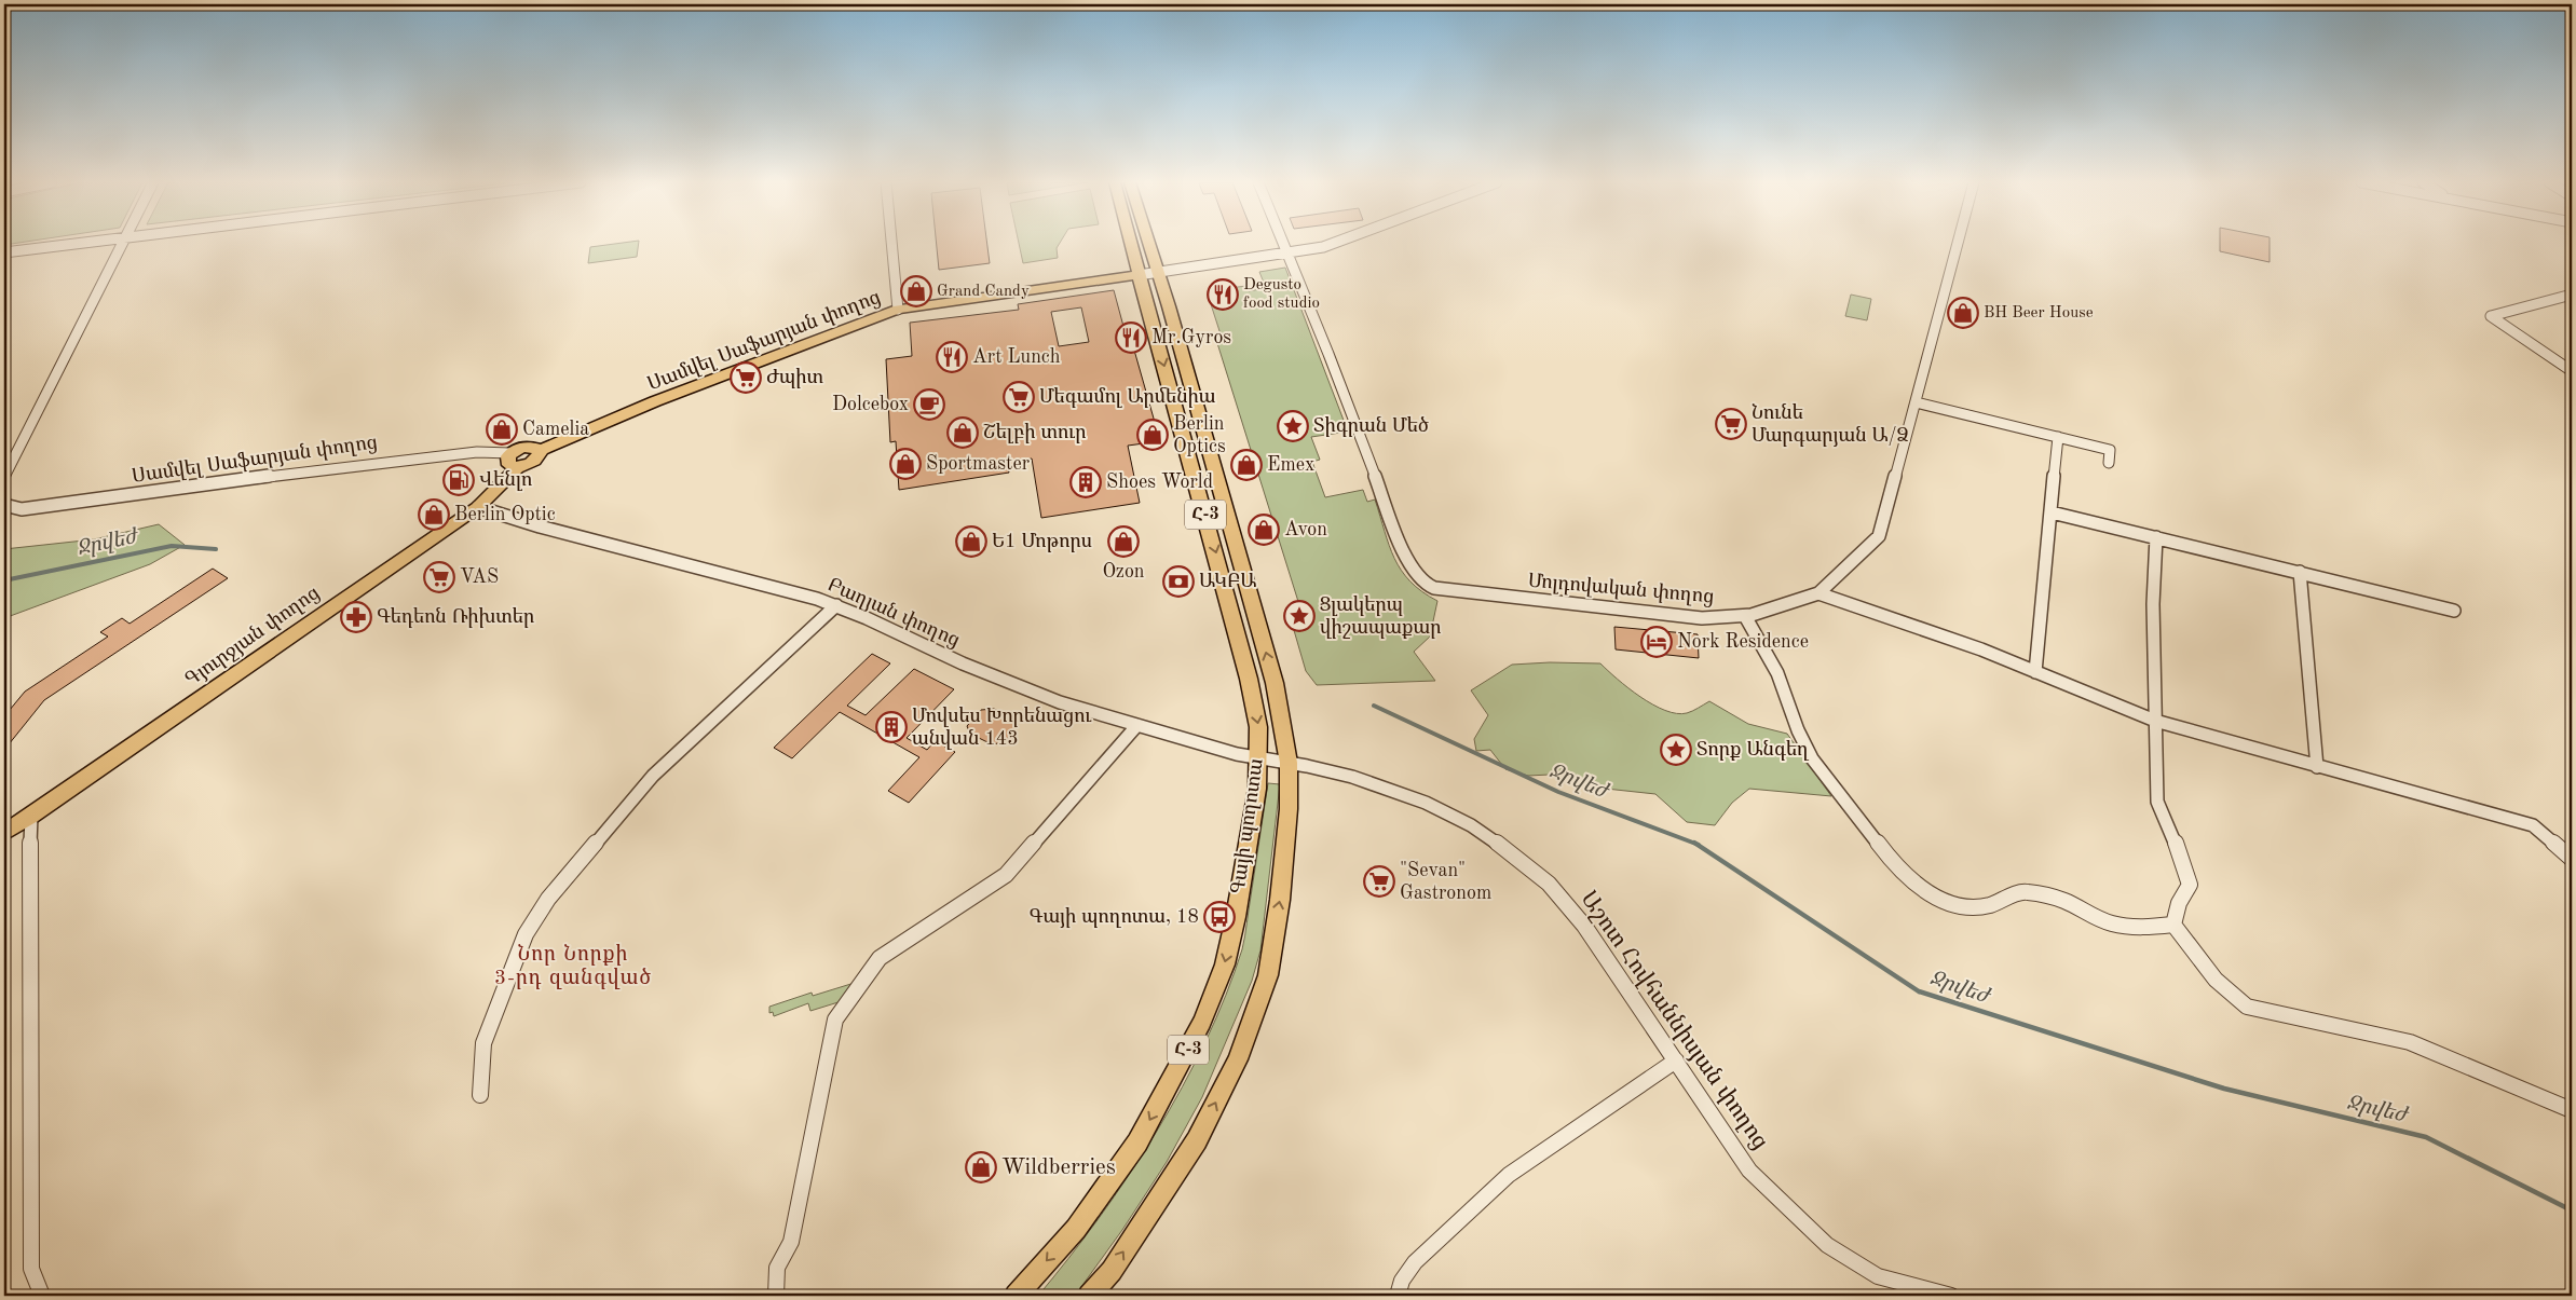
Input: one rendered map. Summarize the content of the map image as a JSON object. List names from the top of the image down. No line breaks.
{"streets":{"main road":["Սամվել Սաֆարյան փողոց","Հ-3","Գյուրջյան փողոց","Գայի պողոտա"],"street":["Մոլդովական փողոց","Բաղյան փողոց","Աշոտ Հովհաննիսյան փողոց"]},"crossings":[["Սամվել Սաֆարյան փողոց","Գյուրջյան փողոց"],["Սամվել Սաֆարյան փողոց","Գայի պողոտա"],["Բաղյան փողոց","Գյուրջյան փողոց"],["Բաղյան փողոց","Գայի պողոտա"],["Բաղյան փողոց","Աշոտ Հովհաննիսյան փողոց"],["Գայի պողոտա","Աշոտ Հովհաննիսյան փողոց"]],"districts":["Նոր Նորքի 3-րդ զանգված"],"water":["Ջրվեժ"],"places":{"shop":["Grand Candy","BH Beer House","Camelia","Շելբի տուր","Berlin Optics","Sportmaster","Emex","Berlin Optic","Avon","Ե1 Մոթորս","Ozon","Wildberries"],"restaurant":["Degusto food studio","Mr.Gyros","Art Lunch"],"supermarket":["Ժպիտ","Մեգամոլ Արմենիա","Նունե Մարգարյան Ա/Ձ","VAS","\"Sevan\" Gastronom"],"cafe":["Dolcebox"],"place":["Տիգրան Մեծ","Ցլակերպ վիշապաքար","Տորք Անգեղ"],"fuel station":["Վենլո"],"building":["Shoes World","Մովսես Խորենացու անվան 143"],"bank":["ԱԿԲԱ"],"pharmacy":["Գեդեոն Ռիխտեր"],"hotel":["Nork Residence"],"bus stop":["Գայի պողոտա, 18"]}}
